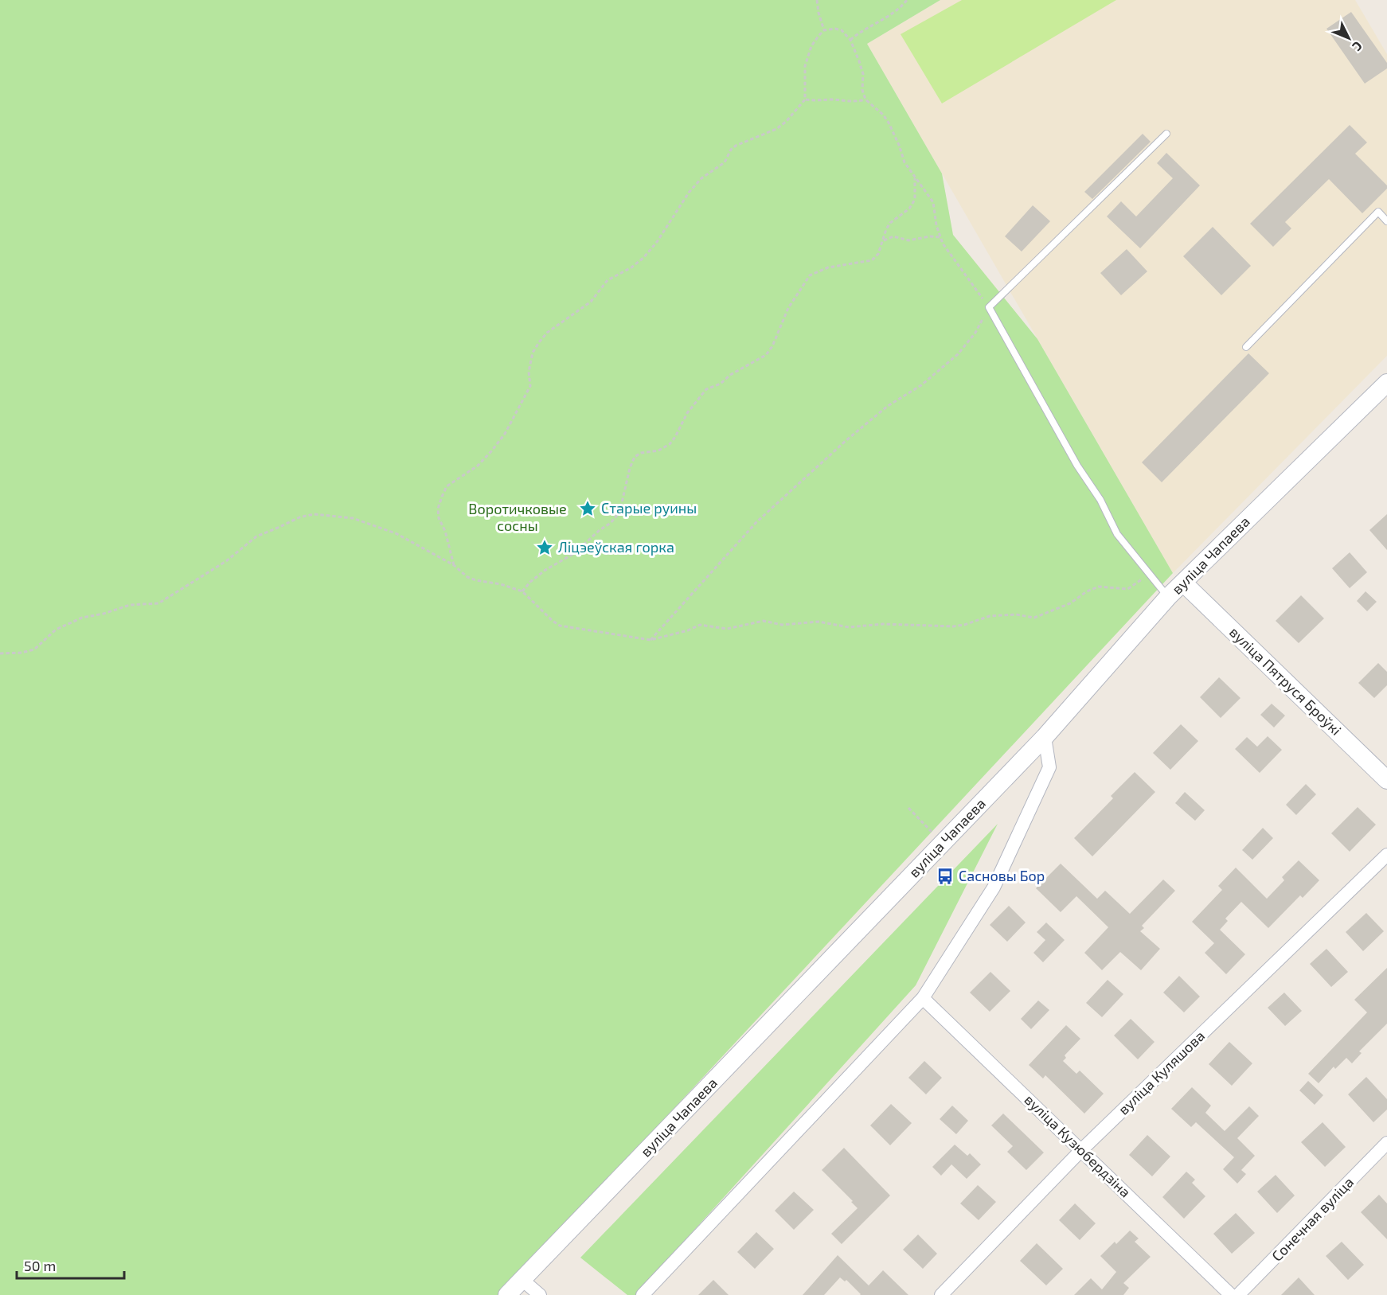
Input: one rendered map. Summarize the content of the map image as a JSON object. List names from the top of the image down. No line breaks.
{"streets":{"main road":["вуліца Чапаева","вуліца Пятруся Броўкі"],"street":["вуліца Куляшова","вуліца Кузюбердзіна","Сонечная вуліца"]},"crossings":[["вуліца Чапаева","вуліца Пятруся Броўкі"],["вуліца Куляшова","вуліца Кузюбердзіна"]],"parks":["Воротичковые сосны"],"places":{"place":["Старые руины","Ліцэеўская горка"],"bus stop":["Сасновы Бор"]},"scale_bar":"50 m","north":"bottom right"}
